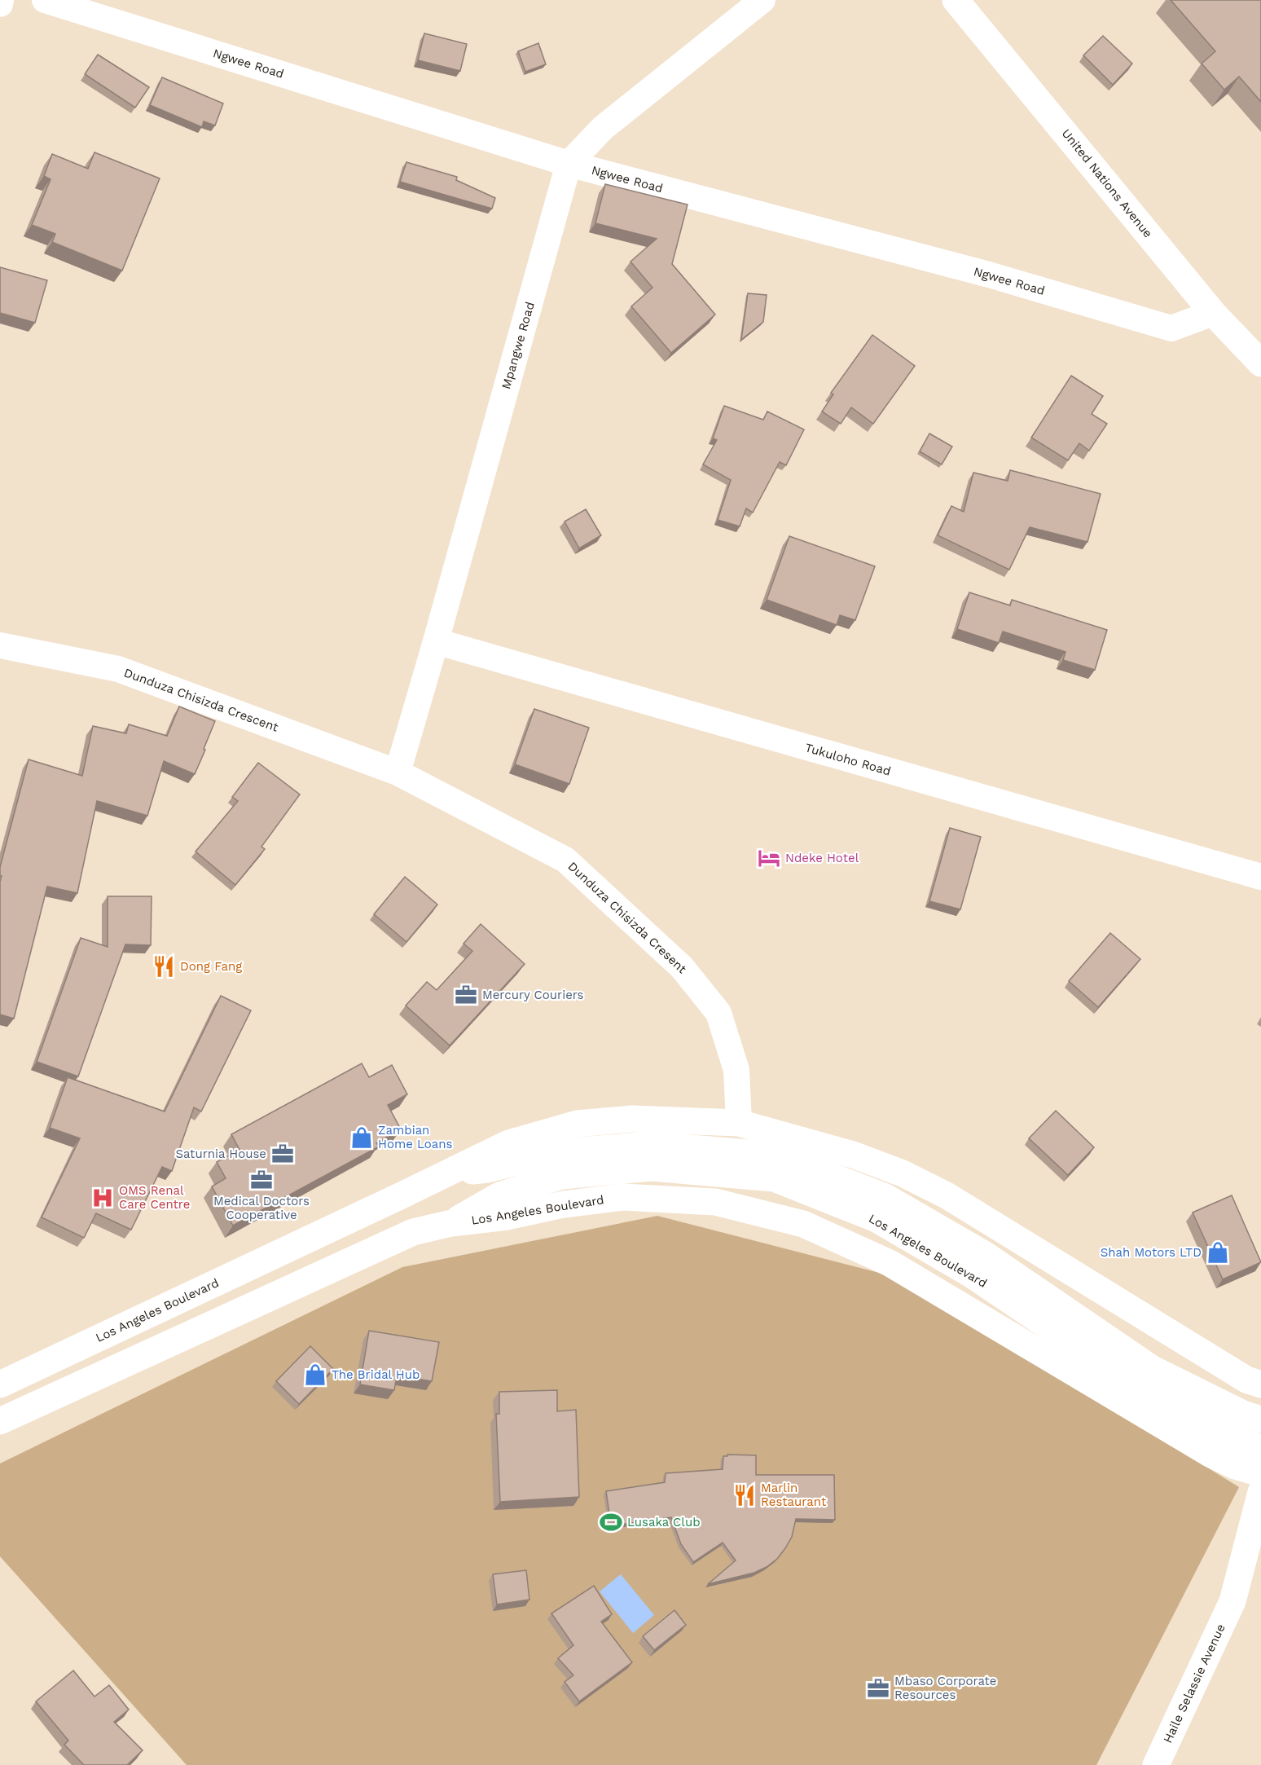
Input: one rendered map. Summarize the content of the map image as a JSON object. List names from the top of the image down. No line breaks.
{"streets":{"main road":["United Nations Avenue","Los Angeles Boulevard","Haile Selassie Avenue"],"street":["Ngwee Road","Mpangwe Road","Dunduza Chisizda Crescent","Tukuloho Road","Dunduza Chisizda Cresent"]},"crossings":[["Ngwee Road","United Nations Avenue"],["Ngwee Road","Mpangwe Road"],["Mpangwe Road","Dunduza Chisizda Crescent"],["Mpangwe Road","Tukuloho Road"],["Mpangwe Road","Dunduza Chisizda Cresent"],["Dunduza Chisizda Crescent","Dunduza Chisizda Cresent"],["Dunduza Chisizda Cresent","Los Angeles Boulevard"],["Los Angeles Boulevard","Haile Selassie Avenue"]],"places":{"hotel":["Ndeke Hotel"],"restaurant":["Dong Fang","Marlin Restaurant"],"office":["Mercury Couriers","Saturnia House","Medical Doctors Cooperative","Mbaso Corporate Resources"],"shop":["Zambian Home Loans","Shah Motors LTD","The Bridal Hub"],"hospital":["OMS Renal Care Centre"],"sports":["Lusaka Club"]}}
